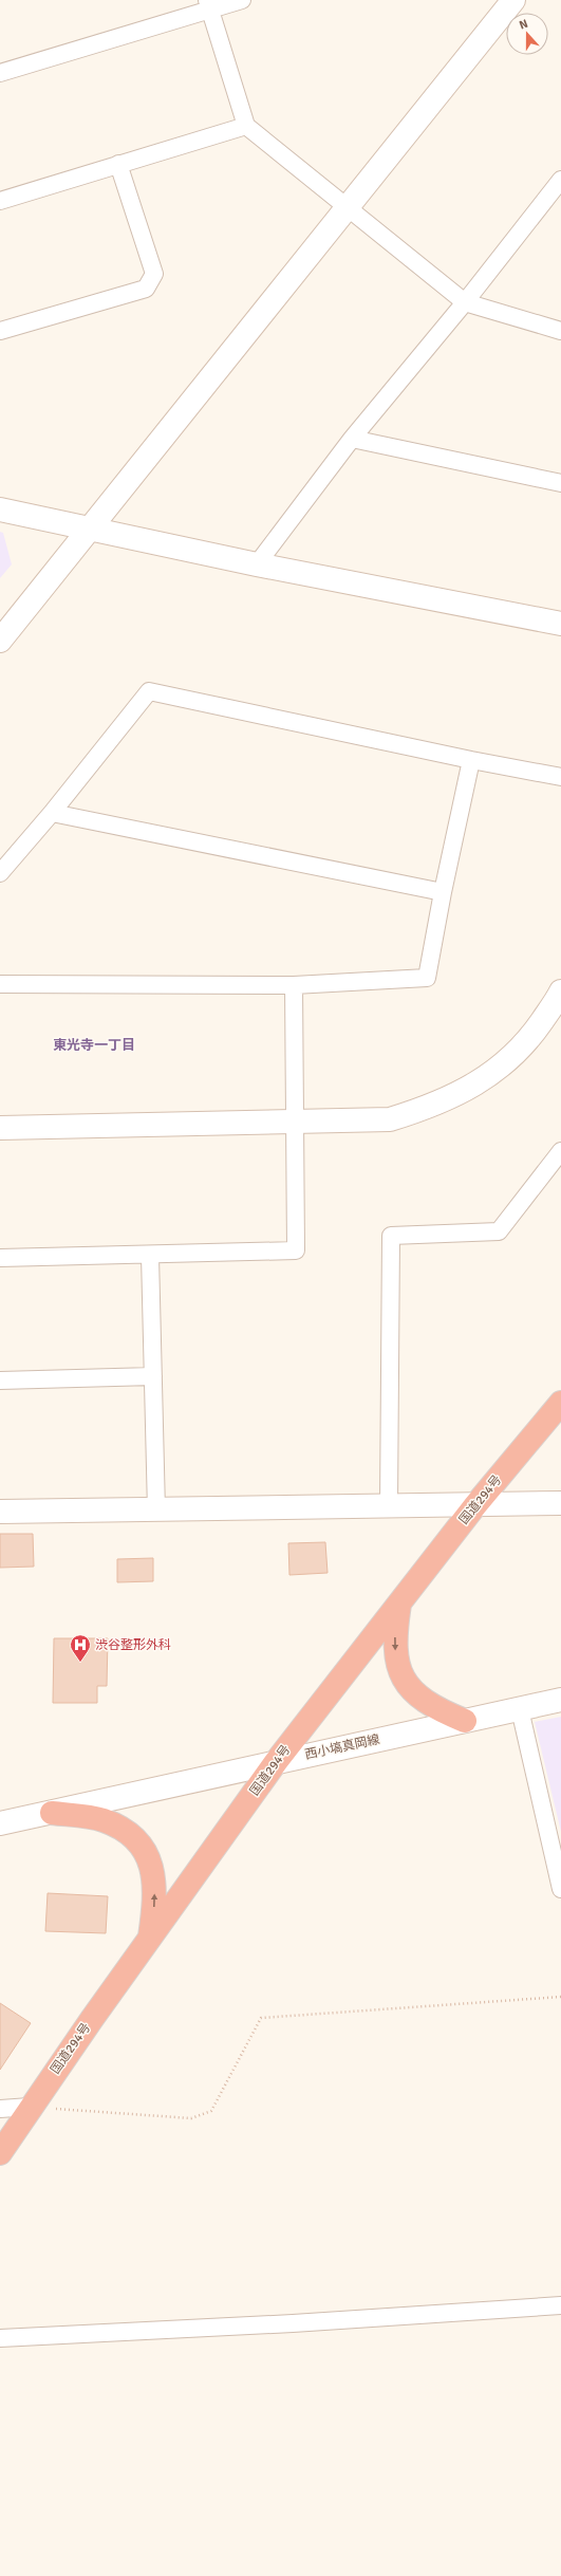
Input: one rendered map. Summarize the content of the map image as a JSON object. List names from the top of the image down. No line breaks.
{"streets":{"highway":["国道294号"],"street":["西小塙真岡線"]},"crossings":[["国道294号","西小塙真岡線"]],"districts":["東光寺一丁目"],"places":{"hospital":["渋谷整形外科"]},"north":"top"}
